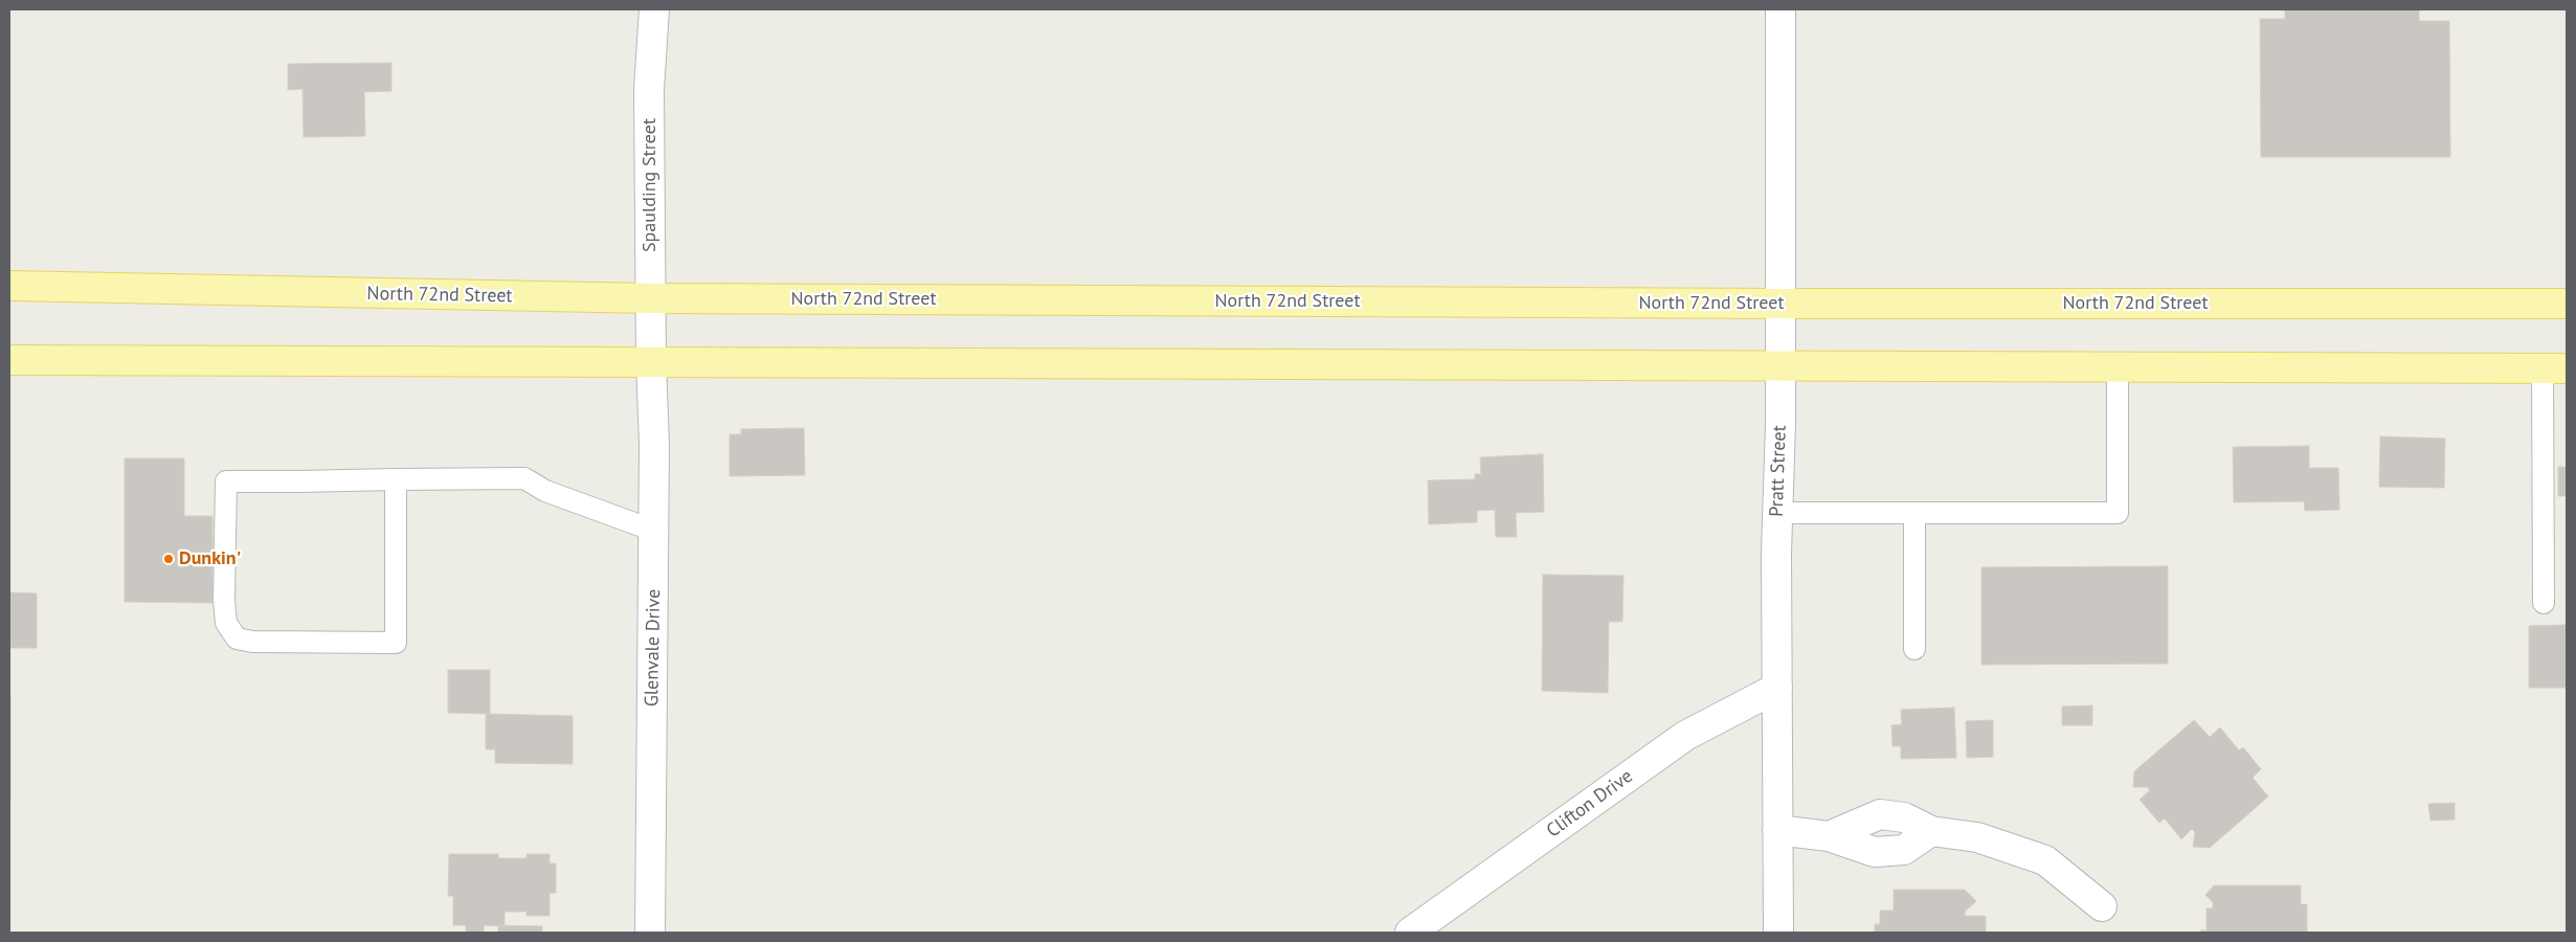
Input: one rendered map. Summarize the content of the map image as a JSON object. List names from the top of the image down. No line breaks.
{"streets":{"main road":["North 72nd Street"],"street":["Spaulding Street","Pratt Street","Glenvale Drive","Clifton Drive"]},"crossings":[["Spaulding Street","North 72nd Street"],["Spaulding Street","Glenvale Drive"],["North 72nd Street","Pratt Street"],["Pratt Street","Clifton Drive"]],"places":["Dunkin'"]}
